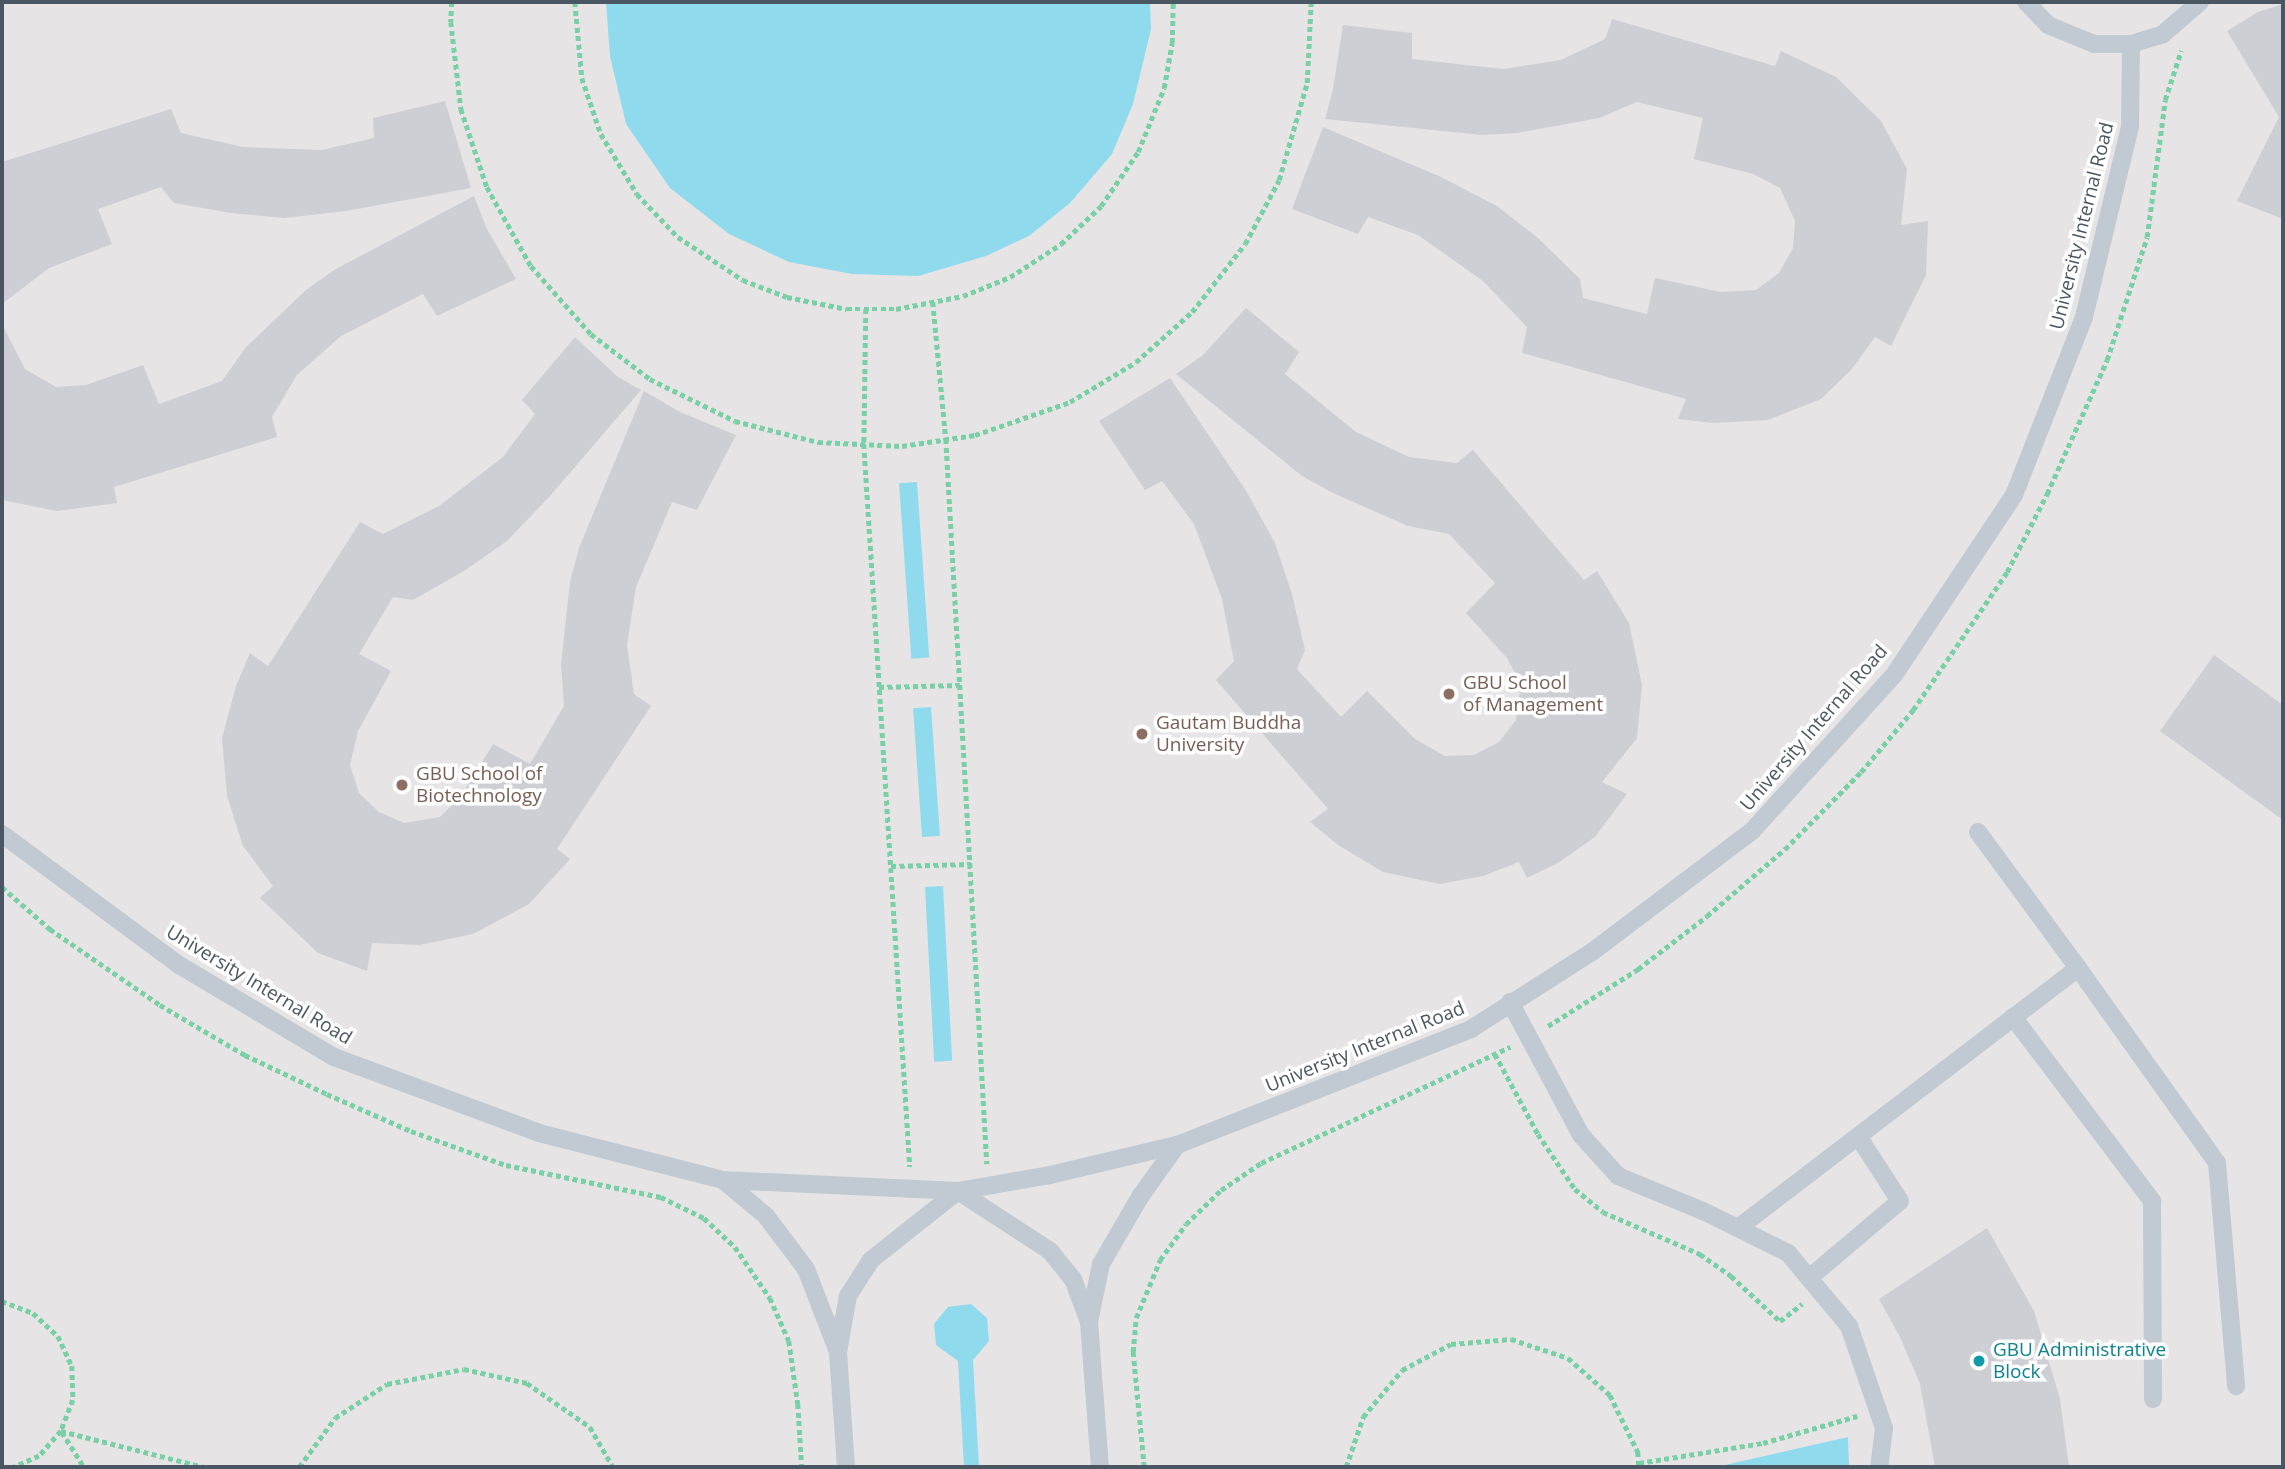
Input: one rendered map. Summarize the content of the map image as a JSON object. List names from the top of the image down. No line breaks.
{"streets":{"lane":["University Internal Road"]},"places":["GBU School of Management","Gautam Buddha University","GBU School of Biotechnology","GBU Administrative Block"]}
